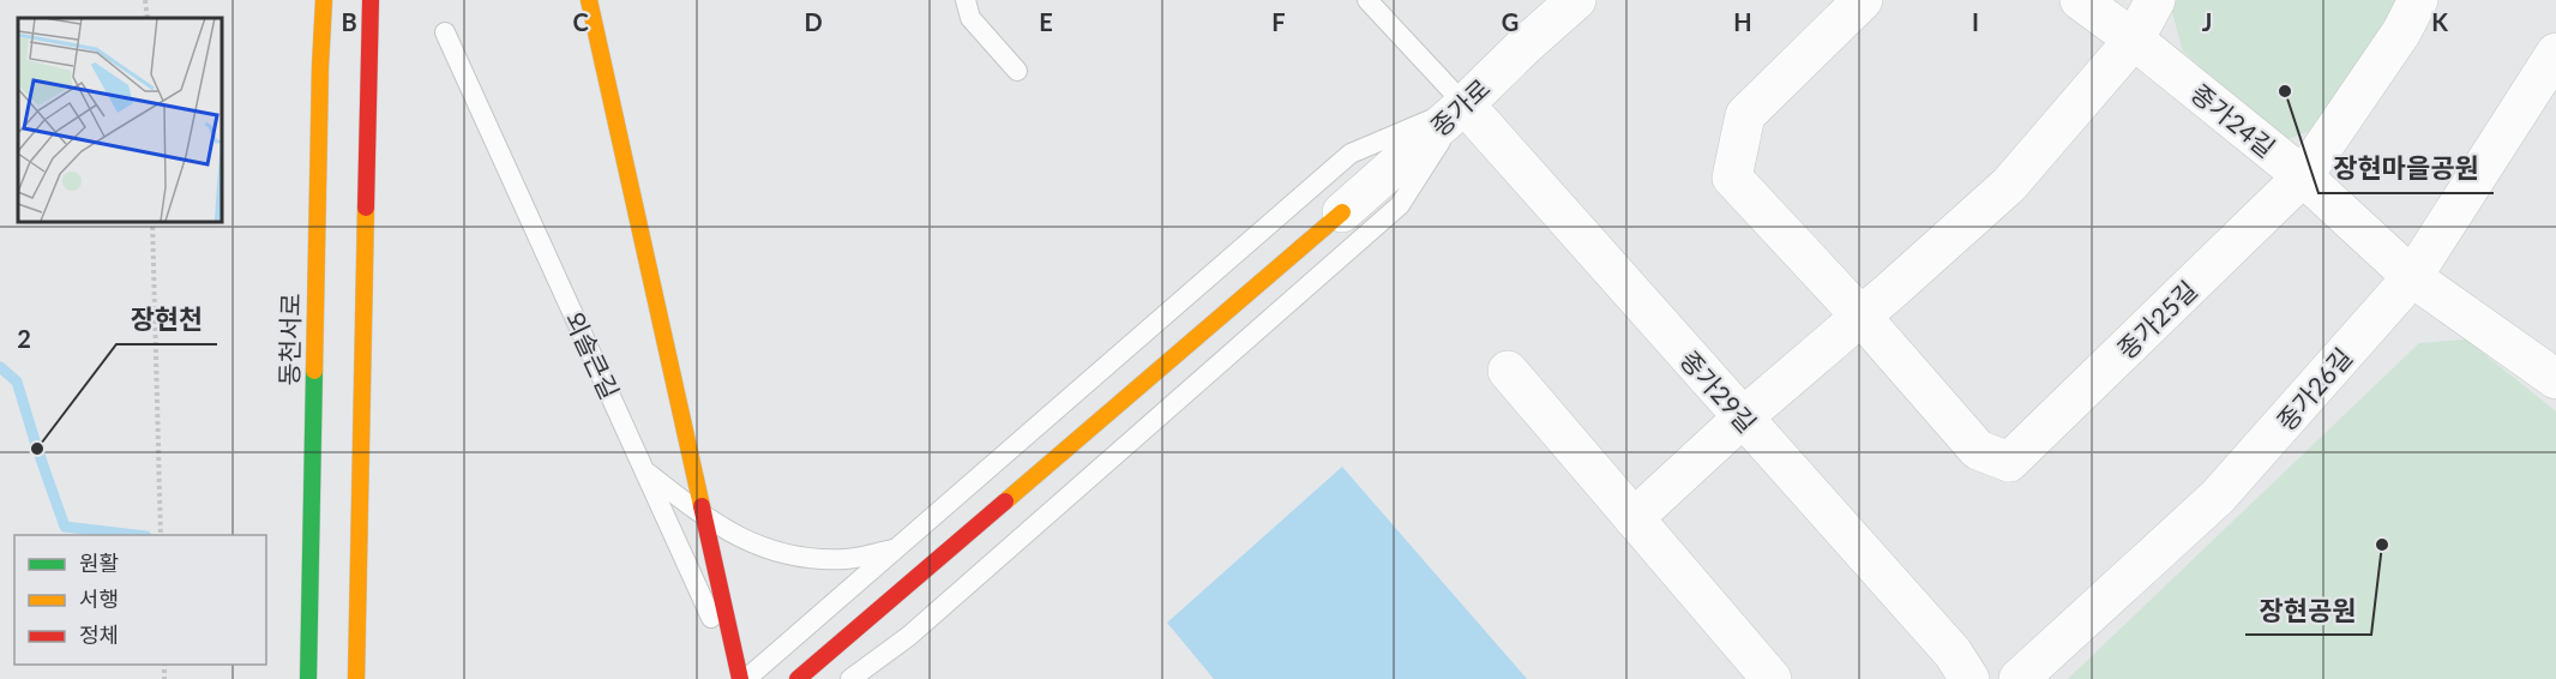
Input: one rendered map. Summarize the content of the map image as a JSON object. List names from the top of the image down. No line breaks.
{"streets":{"main road":["동천서로"],"street":["종가로","종가24길","종가25길","종가26길","종가29길"],"lane":["외솔큰길"]},"crossings":[["종가로","종가29길"],["종가24길","종가25길"],["종가24길","종가26길"]],"places":["장현마을공원","장현천","장현공원"],"legend":["원활","서행","정체"],"grid":{"columns":["B","C","D","E","F","G","H","I","J","K"],"rows":["2"]}}
